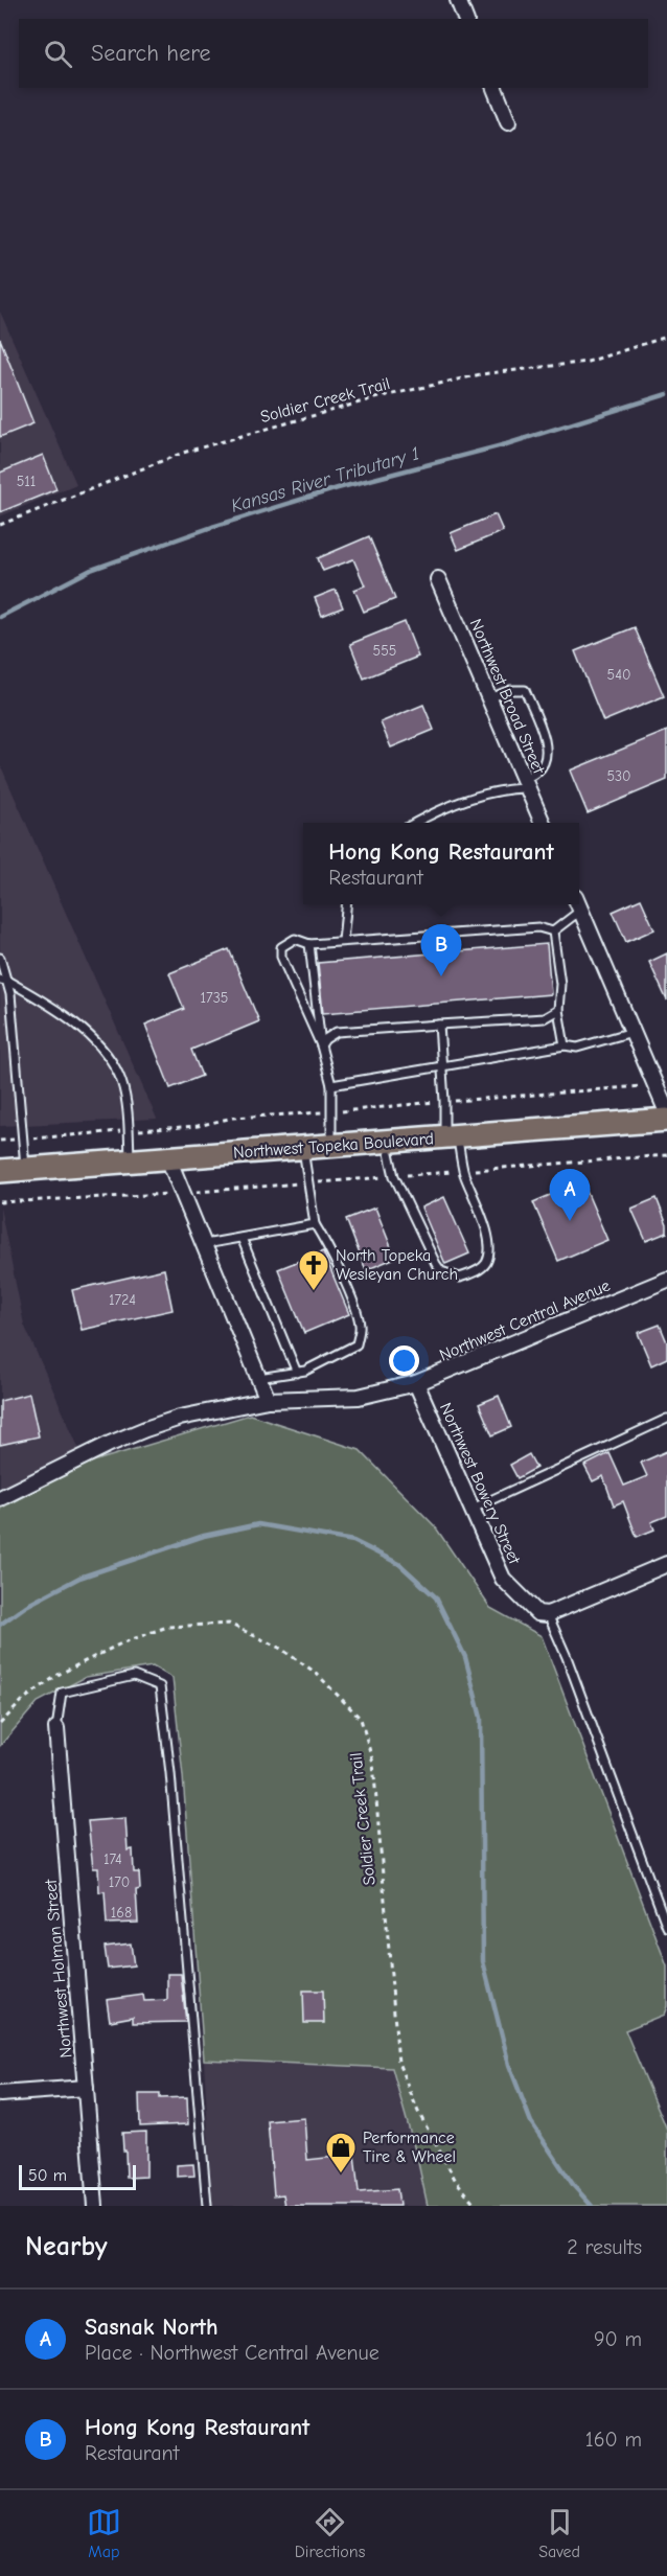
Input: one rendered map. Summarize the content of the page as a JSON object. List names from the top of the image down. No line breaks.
{"streets":{"main road":["Northwest Topeka Boulevard"],"street":["Northwest Broad Street","Northwest Central Avenue","Northwest Bowery Street","Northwest Holman Street"],"path":["Soldier Creek Trail"]},"crossings":[["Northwest Central Avenue","Northwest Bowery Street"]],"water":["Kansas River Tributary 1"],"places":{"church":["North Topeka Wesleyan Church"],"shop":["Performance Tire & Wheel"]},"house_numbers":["511","555","540","530","1735","1724","174","170","168"],"scale_bar":"50 m","page":{"search":"Search here","popup":["Hong Kong Restaurant","Restaurant"],"pins":["B","A"],"scale":"50 m","heading":["Nearby","2 results"],"list":[{"mark":"A","name":"Sasnak North","note":"Place · Northwest Central Avenue","value":"90 m"},{"mark":"B","name":"Hong Kong Restaurant","note":"Restaurant","value":"160 m"}],"nav":["Map","Directions","Saved"]}}
